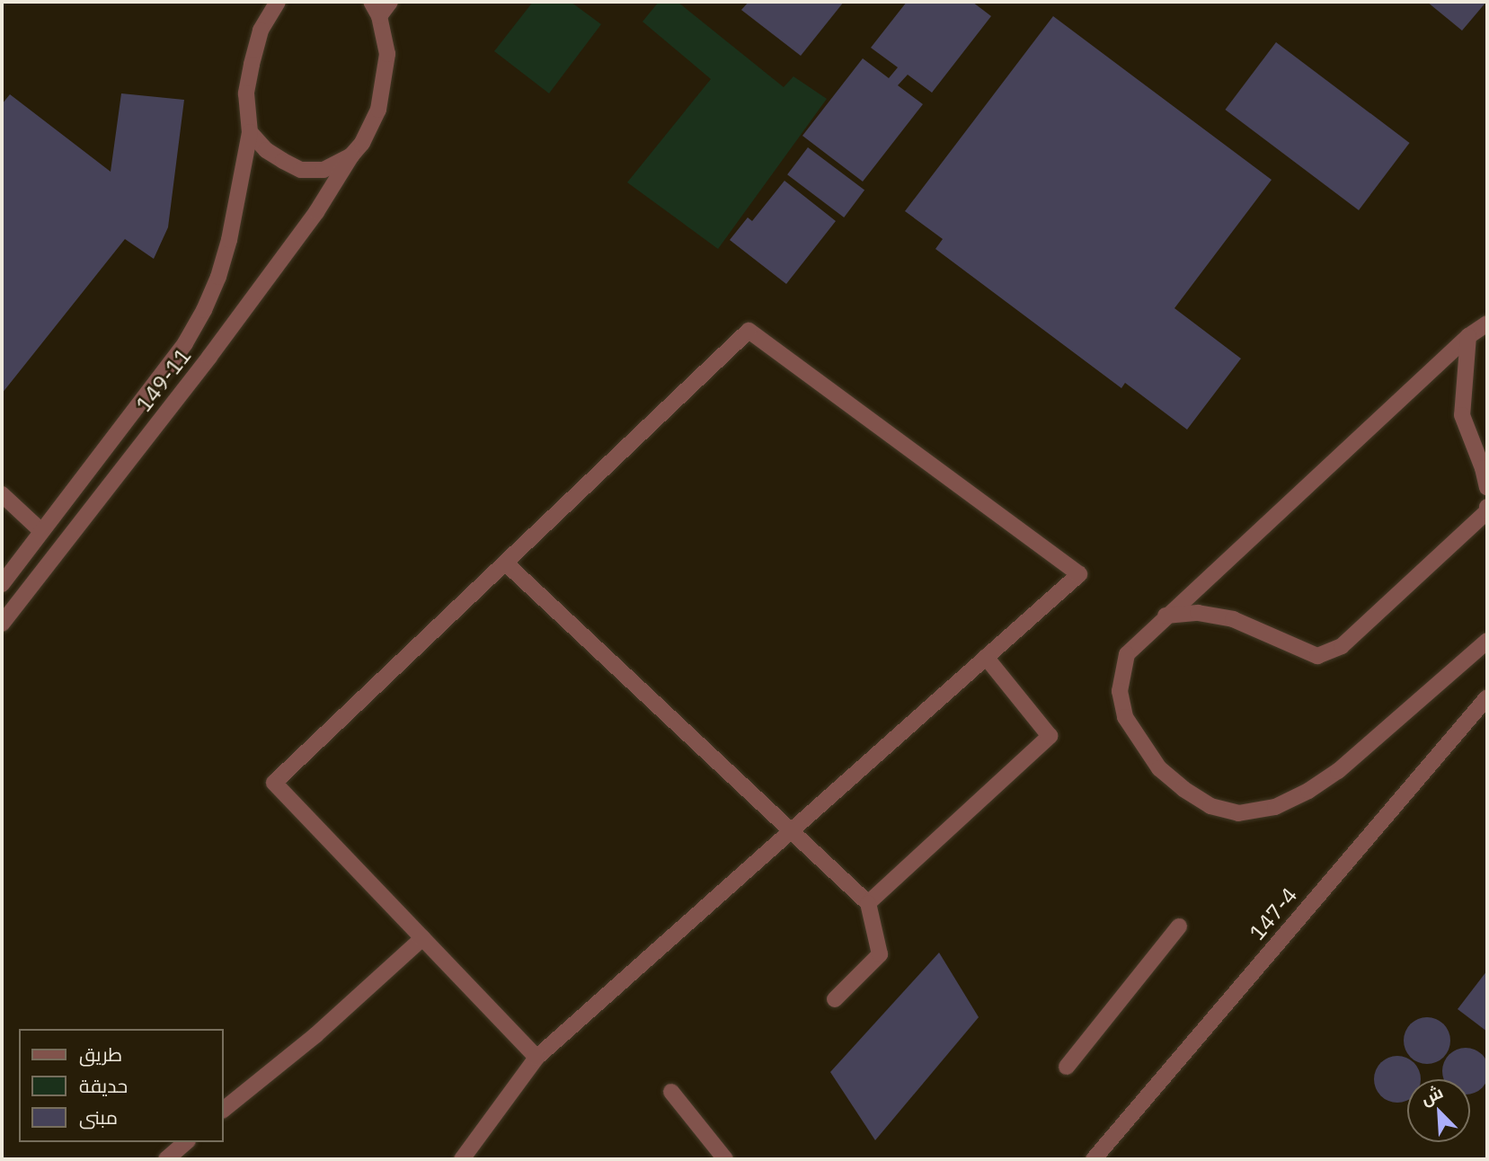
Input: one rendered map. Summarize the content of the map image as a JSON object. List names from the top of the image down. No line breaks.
{"streets":{"street":["149-11","147-4"]},"legend":["طريق","حديقة","مبنى"],"north":"top left"}
